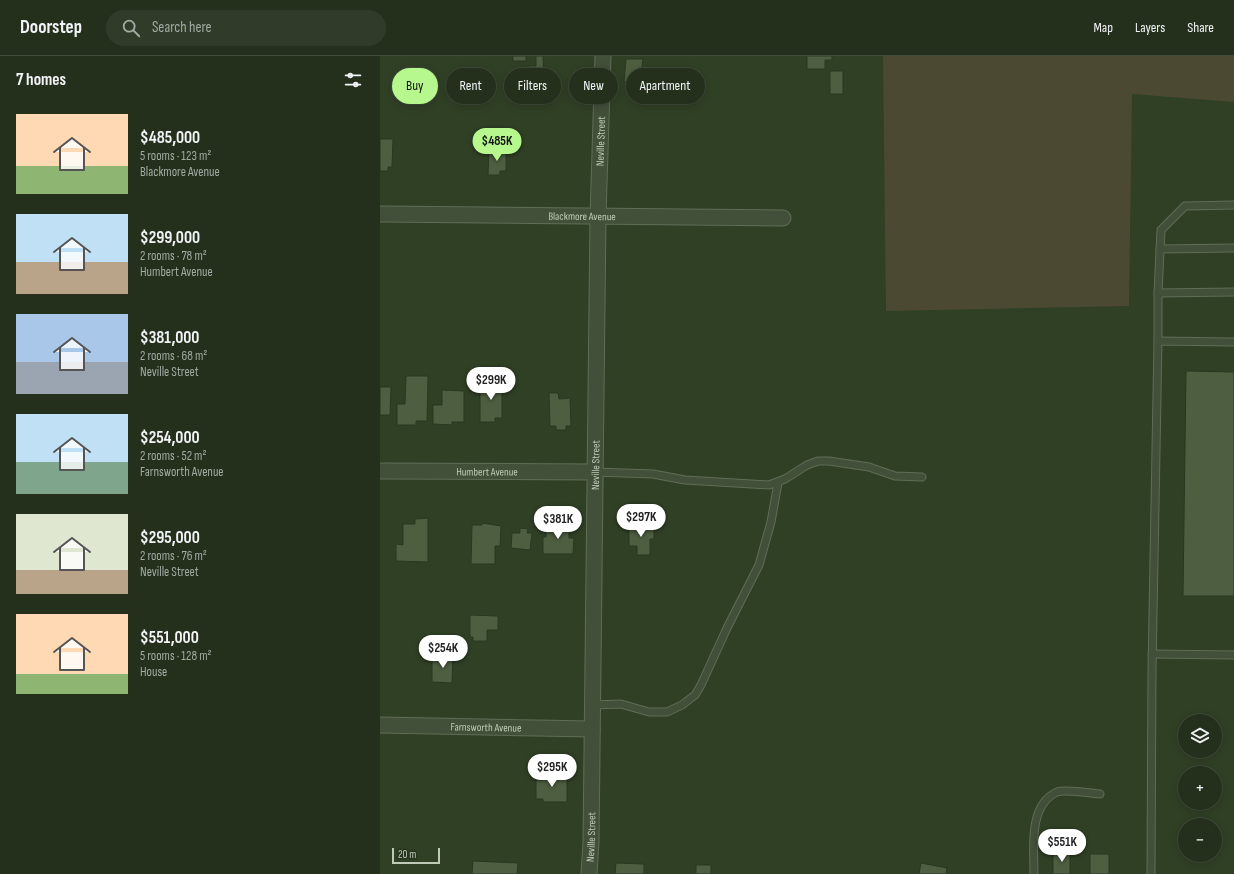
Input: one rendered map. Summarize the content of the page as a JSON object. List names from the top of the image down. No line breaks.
{"streets":{"street":["Neville Street","Blackmore Avenue","Humbert Avenue","Farnsworth Avenue"]},"crossings":[["Neville Street","Blackmore Avenue"],["Neville Street","Humbert Avenue"],["Neville Street","Farnsworth Avenue"]],"scale_bar":"20 m","page":{"header":"Doorstep","search":"Search here","nav":["Map","Layers","Share"],"heading":"7 homes","chip":["Buy","Rent","Filters","New","Apartment"],"list":[{"name":"$485,000","note":"5 rooms · 123 m² · Blackmore Avenue"},{"name":"$299,000","note":"2 rooms · 78 m² · Humbert Avenue"},{"name":"$381,000","note":"2 rooms · 68 m² · Neville Street"},{"name":"$254,000","note":"2 rooms · 52 m² · Farnsworth Avenue"},{"name":"$295,000","note":"2 rooms · 76 m² · Neville Street"},{"name":"$551,000","note":"5 rooms · 128 m² · House"}],"price":["$485K","$299K","$297K","$381K","$254K","$295K","$551K"],"map_buttons":["+","−"],"scale":"20 m"}}
